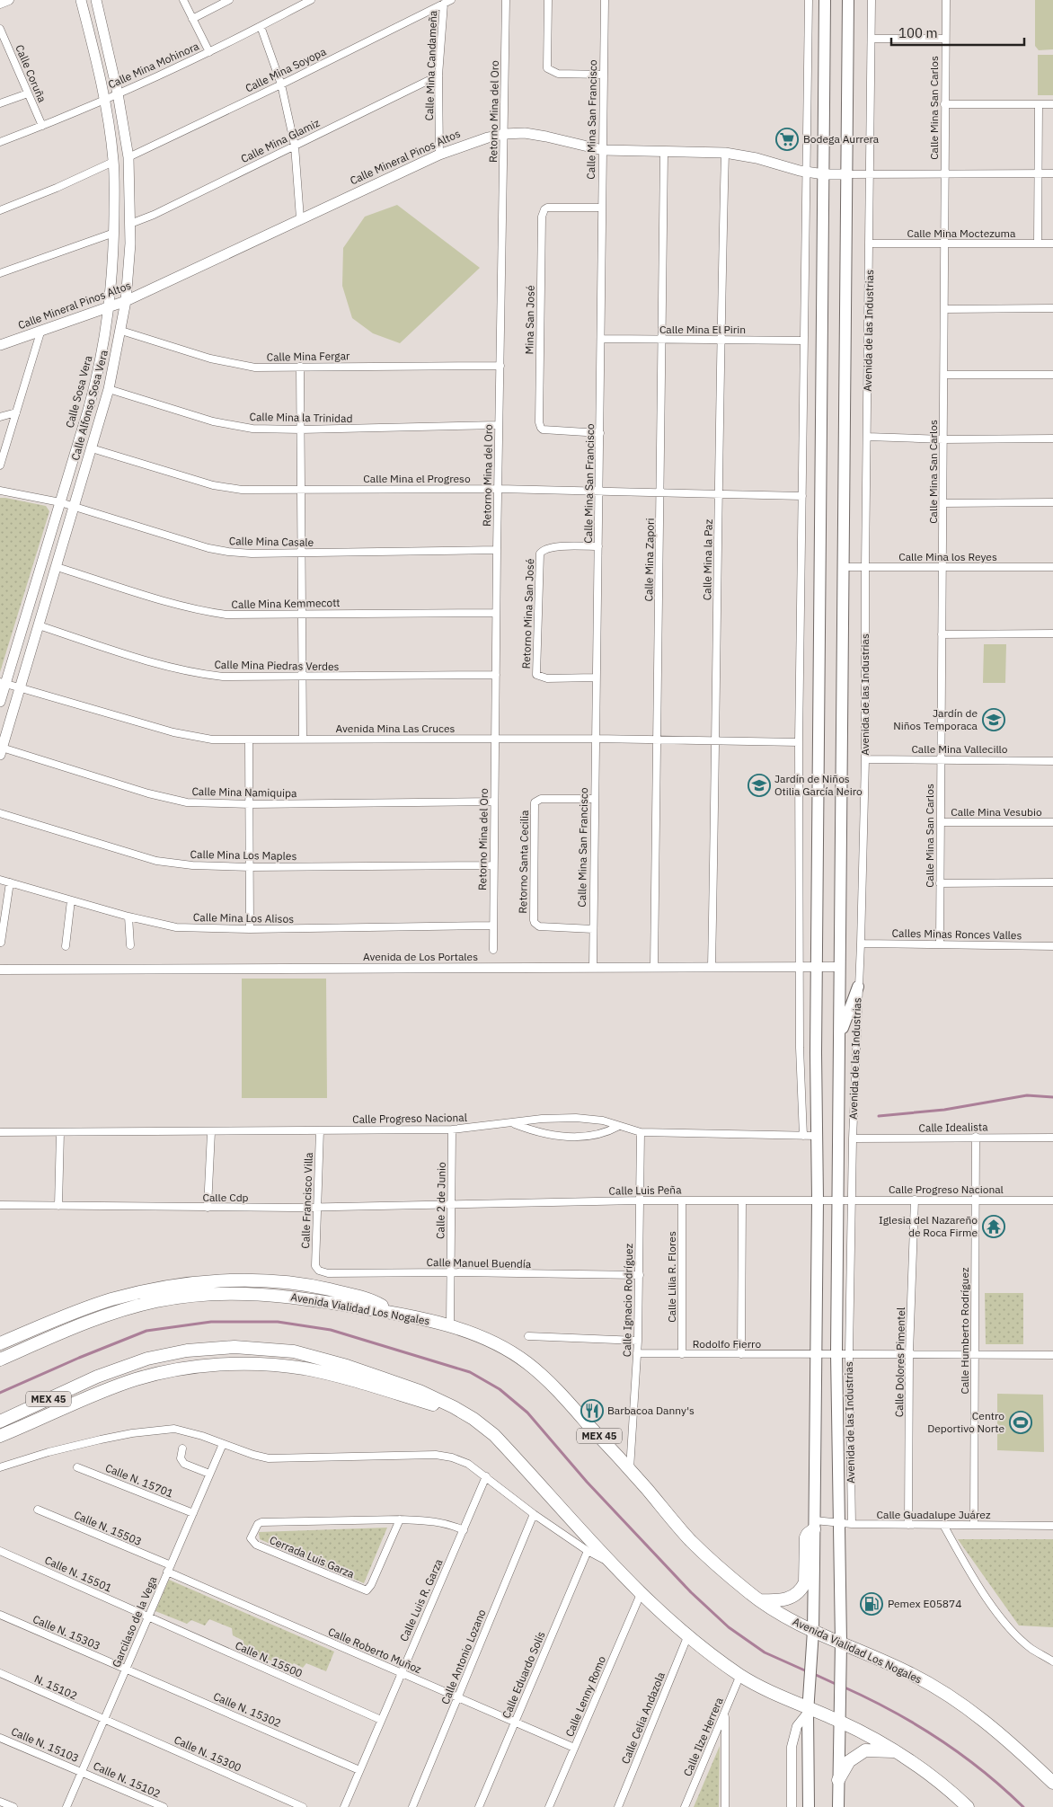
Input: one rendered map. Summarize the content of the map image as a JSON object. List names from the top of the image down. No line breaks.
{"streets":{"highway":["Avenida Vialidad Los Nogales","MEX 45"],"main road":["Calle Mineral Pinos Altos","Avenida de las Industrias","Calle Sosa Vera","Calle Alfonso Sosa Vera"],"street":["Calle Mina Mohinora","Calle Mina Candameña","Calle Mina Soyopa","Calle Coruña","Calle Mina San Carlos","Retorno Mina del Oro","Calle Mina San Francisco","Calle Mina Glamiz","Calle Mina Moctezuma","Mina San José","Calle Mina El Pirin","Calle Mina Fergar","Calle Mina la Trinidad","Calle Mina el Progreso","Calle Mina Casale","Calle Mina los Reyes","Calle Mina Zapori","Calle Mina la Paz","Calle Mina Kemmecott","Retorno Mina San José","Calle Mina Piedras Verdes","Avenida Mina Las Cruces","Calle Mina Vallecillo","Calle Mina Namiquipa","Calle Mina Vesubio","Calle Mina Los Maples","Retorno Santa Cecilia","Calle Mina Los Alisos","Calles Minas Ronces Valles","Avenida de Los Portales","Calle Progreso Nacional","Calle Idealista","Calle Luis Peña","Calle Cdp","Calle Francisco Villa","Calle 2 de Junio","Calle Manuel Buendía","Calle Lilia R. Flores","Calle Ignacio Rodríguez","Calle Humberto Rodríguez","Rodolfo Fierro","Calle Dolores Pimentel","Calle N. 15701","Calle Guadalupe Juárez","Calle N. 15503","Cerrada Luis Garza","Calle N. 15501","Calle Luis R. Garza","Garcilaso de la Vega","Calle N. 15303","Calle Roberto Muñoz","Calle Antonio Lozano","Calle N. 15500","Calle Eduardo Solís","N. 15102","Calle Lenny Romo","Calle N. 15302","Calle Celia Andazola","Calle Ilze Herrera","Calle N. 15103","Calle N. 15300","Calle N. 15102"]},"crossings":[["Calle Mina Mohinora","Calle Coruña"],["Calle Mina Mohinora","Calle Sosa Vera"],["Calle Mina Mohinora","Calle Alfonso Sosa Vera"],["Calle Mina Candameña","Calle Mina Soyopa"],["Calle Mina Candameña","Calle Mina Glamiz"],["Calle Mina Candameña","Calle Mineral Pinos Altos"],["Calle Mina Soyopa","Calle Alfonso Sosa Vera"],["Calle Mina San Carlos","Calle Mina Moctezuma"],["Calle Mina San Carlos","Calle Mina los Reyes"],["Calle Mina San Carlos","Calle Mina Vallecillo"],["Calle Mina San Carlos","Calle Mina Vesubio"],["Calle Mina San Carlos","Calles Minas Ronces Valles"],["Retorno Mina del Oro","Calle Mineral Pinos Altos"],["Retorno Mina del Oro","Calle Mina Fergar"],["Retorno Mina del Oro","Calle Mina la Trinidad"],["Retorno Mina del Oro","Calle Mina el Progreso"],["Retorno Mina del Oro","Calle Mina Casale"],["Retorno Mina del Oro","Calle Mina Kemmecott"],["Retorno Mina del Oro","Calle Mina Piedras Verdes"],["Retorno Mina del Oro","Avenida Mina Las Cruces"],["Retorno Mina del Oro","Calle Mina Namiquipa"],["Retorno Mina del Oro","Calle Mina Los Maples"],["Retorno Mina del Oro","Calle Mina Los Alisos"],["Calle Mina San Francisco","Calle Mineral Pinos Altos"],["Calle Mina San Francisco","Mina San José"],["Calle Mina San Francisco","Calle Mina El Pirin"],["Calle Mina San Francisco","Calle Mina el Progreso"],["Calle Mina San Francisco","Retorno Mina San José"],["Calle Mina San Francisco","Avenida Mina Las Cruces"],["Calle Mina San Francisco","Retorno Santa Cecilia"],["Calle Mina San Francisco","Avenida de Los Portales"],["Calle Mina Glamiz","Calle Alfonso Sosa Vera"],["Calle Mineral Pinos Altos","Avenida de las Industrias"],["Calle Mineral Pinos Altos","Calle Sosa Vera"],["Calle Mineral Pinos Altos","Calle Alfonso Sosa Vera"],["Calle Mineral Pinos Altos","Calle Mina Zapori"],["Calle Mineral Pinos Altos","Calle Mina la Paz"],["Calle Mina Moctezuma","Avenida de las Industrias"],["Calle Mina El Pirin","Calle Mina Zapori"],["Calle Mina El Pirin","Calle Mina la Paz"],["Avenida de las Industrias","Calle Mina los Reyes"],["Avenida de las Industrias","Calle Mina Vallecillo"],["Avenida de las Industrias","Calles Minas Ronces Valles"],["Avenida de las Industrias","Avenida de Los Portales"],["Avenida de las Industrias","Calle Progreso Nacional"],["Avenida de las Industrias","Calle Idealista"],["Avenida de las Industrias","Calle Luis Peña"],["Avenida de las Industrias","Avenida Vialidad Los Nogales"],["Avenida de las Industrias","Rodolfo Fierro"],["Avenida de las Industrias","MEX 45"],["Avenida de las Industrias","Calle Guadalupe Juárez"],["Calle Mina Fergar","Calle Alfonso Sosa Vera"],["Calle Sosa Vera","Calle Mina Casale"],["Calle Sosa Vera","Avenida Mina Las Cruces"],["Calle Alfonso Sosa Vera","Calle Mina la Trinidad"],["Calle Alfonso Sosa Vera","Calle Mina el Progreso"],["Calle Alfonso Sosa Vera","Calle Mina Casale"],["Calle Alfonso Sosa Vera","Calle Mina Kemmecott"],["Calle Alfonso Sosa Vera","Calle Mina Piedras Verdes"],["Calle Alfonso Sosa Vera","Avenida Mina Las Cruces"],["Calle Alfonso Sosa Vera","Calle Mina Namiquipa"],["Calle Mina el Progreso","Calle Mina Zapori"],["Calle Mina el Progreso","Calle Mina la Paz"],["Calle Mina Zapori","Avenida Mina Las Cruces"],["Calle Mina Zapori","Avenida de Los Portales"],["Calle Mina la Paz","Avenida Mina Las Cruces"],["Calle Mina la Paz","Avenida de Los Portales"],["Calle Progreso Nacional","Calle Luis Peña"],["Calle Progreso Nacional","Calle Francisco Villa"],["Calle Progreso Nacional","Calle 2 de Junio"],["Calle Progreso Nacional","Calle Ignacio Rodríguez"],["Calle Progreso Nacional","Calle Humberto Rodríguez"],["Calle Progreso Nacional","Calle Dolores Pimentel"],["Calle Idealista","Calle Humberto Rodríguez"],["Calle Luis Peña","Calle Cdp"],["Calle Luis Peña","Calle 2 de Junio"],["Calle Luis Peña","Calle Lilia R. Flores"],["Calle Luis Peña","Calle Ignacio Rodríguez"],["Calle Cdp","Calle Francisco Villa"],["Calle Cdp","Calle 2 de Junio"],["Calle Francisco Villa","Calle Manuel Buendía"],["Calle 2 de Junio","Calle Manuel Buendía"],["Calle 2 de Junio","Avenida Vialidad Los Nogales"],["Calle Manuel Buendía","Calle Ignacio Rodríguez"],["Calle Lilia R. Flores","Rodolfo Fierro"],["Calle Ignacio Rodríguez","Avenida Vialidad Los Nogales"],["Calle Ignacio Rodríguez","Rodolfo Fierro"],["Calle Humberto Rodríguez","Calle Guadalupe Juárez"],["Calle Dolores Pimentel","Calle Guadalupe Juárez"],["MEX 45","Calle Lenny Romo"],["MEX 45","Calle Celia Andazola"],["MEX 45","Calle Ilze Herrera"],["Calle N. 15701","Garcilaso de la Vega"],["Calle N. 15503","Garcilaso de la Vega"],["Calle N. 15503","Calle Roberto Muñoz"],["Cerrada Luis Garza","Calle Luis R. Garza"],["Calle N. 15501","Garcilaso de la Vega"],["Calle N. 15501","Calle N. 15500"],["Calle Luis R. Garza","Calle Roberto Muñoz"],["Calle Luis R. Garza","Calle N. 15500"],["Calle Luis R. Garza","Calle N. 15302"],["Garcilaso de la Vega","Calle N. 15303"],["Garcilaso de la Vega","Calle Roberto Muñoz"],["Garcilaso de la Vega","Calle N. 15500"],["Garcilaso de la Vega","N. 15102"],["Garcilaso de la Vega","Calle N. 15302"],["Garcilaso de la Vega","Calle N. 15103"],["Garcilaso de la Vega","Calle N. 15300"],["Garcilaso de la Vega","Calle N. 15102"],["Calle N. 15303","Calle N. 15302"],["Calle Roberto Muñoz","Calle Antonio Lozano"],["Calle Roberto Muñoz","Calle Eduardo Solís"],["Calle Roberto Muñoz","Calle Lenny Romo"],["N. 15102","Calle N. 15300"],["Calle N. 15103","Calle N. 15102"]],"places":{"supermarket":["Bodega Aurrera"],"school or university":["Jardín de Niños Temporaca","Jardín de Niños Otilia García Neiro"],"temple":["Iglesia del Nazareño de Roca Firme"],"restaurant":["Barbacoa Danny's"],"sports":["Centro Deportivo Norte"],"fuel station":["Pemex E05874"]},"scale_bar":"100 m"}
